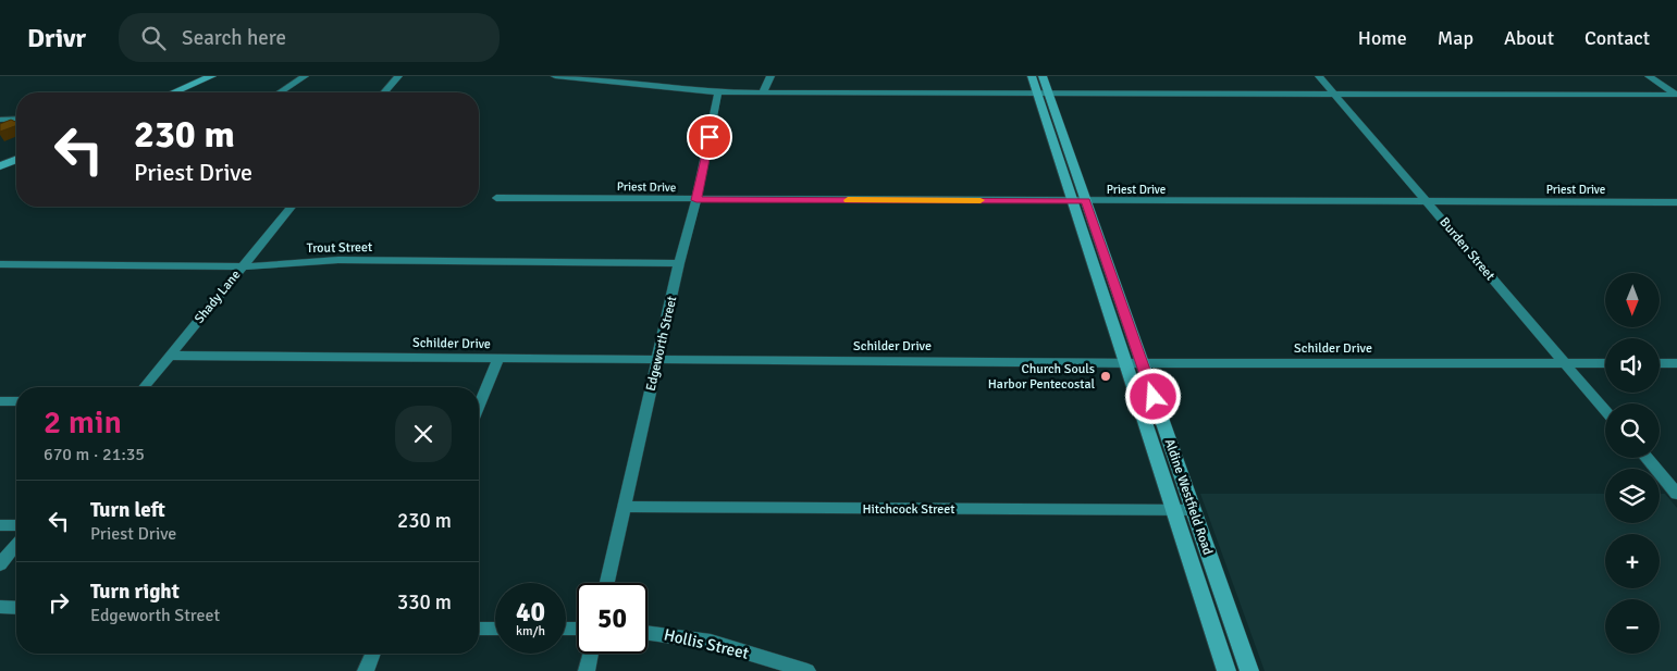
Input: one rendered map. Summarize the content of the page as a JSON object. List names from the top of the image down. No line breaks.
{"streets":{"main road":["Aldine Westfield Road"],"street":["Priest Drive","Trout Street","Burden Street","Shady Lane","Schilder Drive","Edgeworth Street","Hitchcock Street","Hollis Street"]},"crossings":[["Priest Drive","Burden Street"],["Priest Drive","Edgeworth Street"],["Priest Drive","Aldine Westfield Road"],["Trout Street","Shady Lane"],["Trout Street","Edgeworth Street"],["Burden Street","Schilder Drive"],["Shady Lane","Schilder Drive"],["Schilder Drive","Edgeworth Street"],["Schilder Drive","Aldine Westfield Road"],["Edgeworth Street","Hitchcock Street"],["Aldine Westfield Road","Hitchcock Street"]],"places":["Church Souls Harbor Pentecostal"],"north":"bottom","page":{"header":"Drivr","search":"Search here","nav":["Home","Map","About","Contact"],"turn":["230 m","Priest Drive"],"map_buttons":["+","−"],"heading":["2 min","670 m · 21:35"],"list":[{"name":"Turn left","note":"Priest Drive","value":"230 m"},{"name":"Turn right","note":"Edgeworth Street","value":"330 m"}],"speed":"40 km/h","limit":"50"}}
